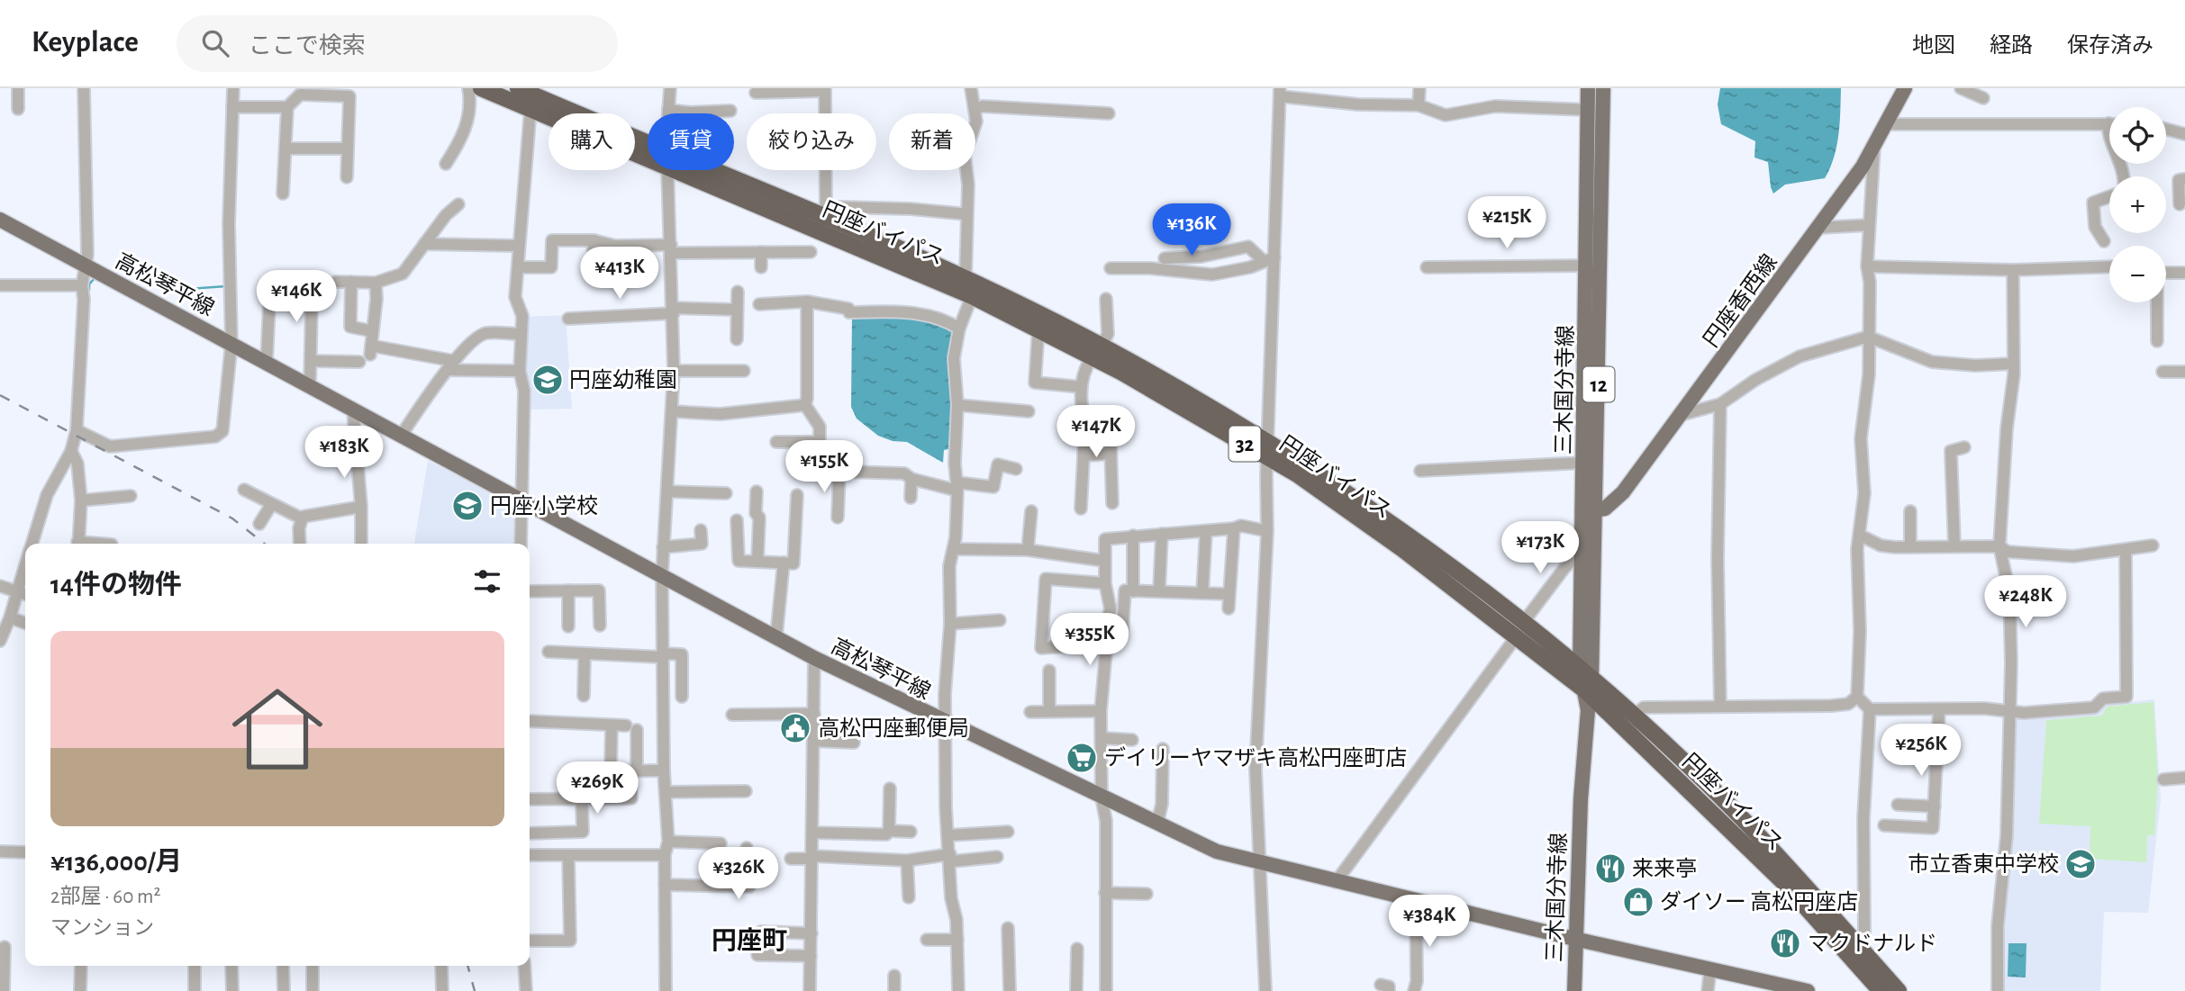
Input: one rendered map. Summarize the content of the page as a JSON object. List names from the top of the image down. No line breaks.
{"streets":{"highway":["円座バイパス","32"],"main road":["高松琴平線","円座香西線","12","三木国分寺線"]},"crossings":[["円座バイパス","三木国分寺線"],["高松琴平線","三木国分寺線"],["円座香西線","三木国分寺線"]],"districts":["円座町"],"places":{"school or university":["円座幼稚園","円座小学校","市立香東中学校"],"public building":["高松円座郵便局"],"supermarket":["デイリーヤマザキ高松円座町店"],"restaurant":["来来亭","マクドナルド"],"shop":["ダイソー 高松円座店"]},"page":{"header":"Keyplace","search":"ここで検索","nav":["地図","経路","保存済み"],"map_buttons":["+","−"],"chip":["購入","賃貸","絞り込み","新着"],"price":["¥215K","¥136K","¥413K","¥146K","¥147K","¥183K","¥155K","¥173K","¥248K","¥355K","¥256K","¥269K","¥326K","¥384K"],"heading":"14件の物件","list":[{"name":"¥136,000/月","note":"2部屋 · 60 m² · マンション"}]}}
